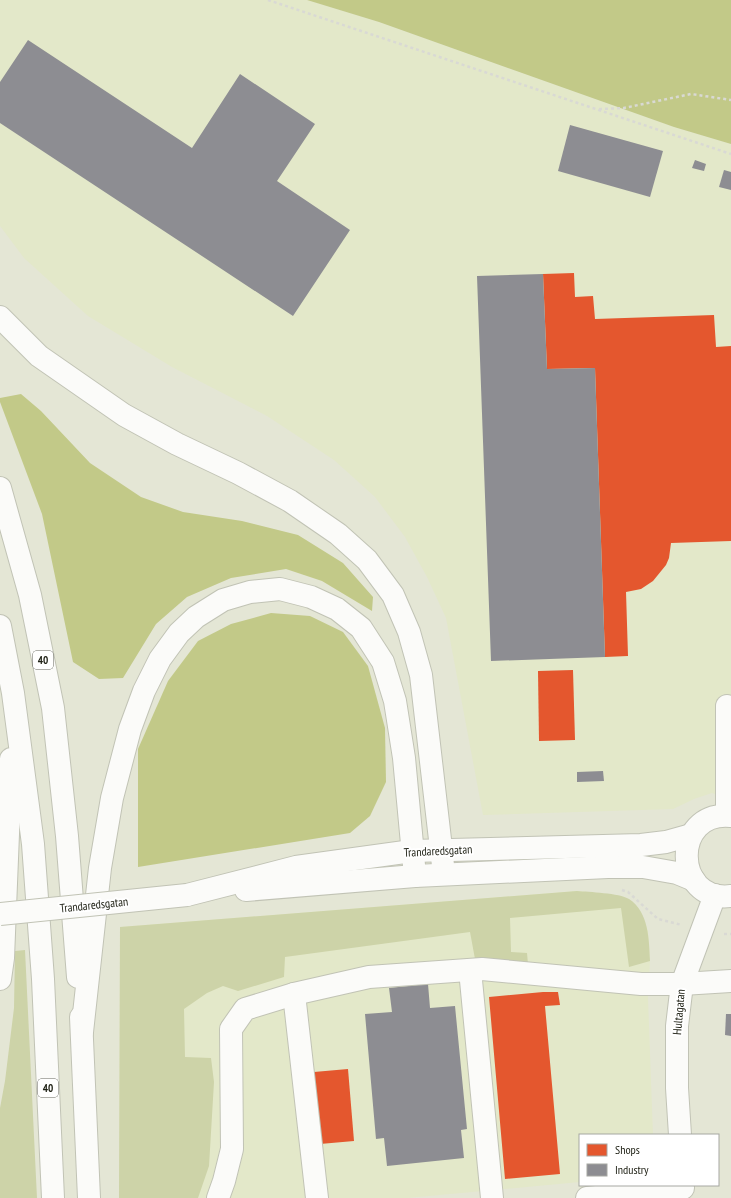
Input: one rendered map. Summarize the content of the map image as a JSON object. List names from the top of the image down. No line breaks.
{"streets":{"main road":["40","Trandaredsgatan","Hultagatan"]},"crossings":[["Trandaredsgatan","Hultagatan"]],"legend":["Shops","Industry"]}
